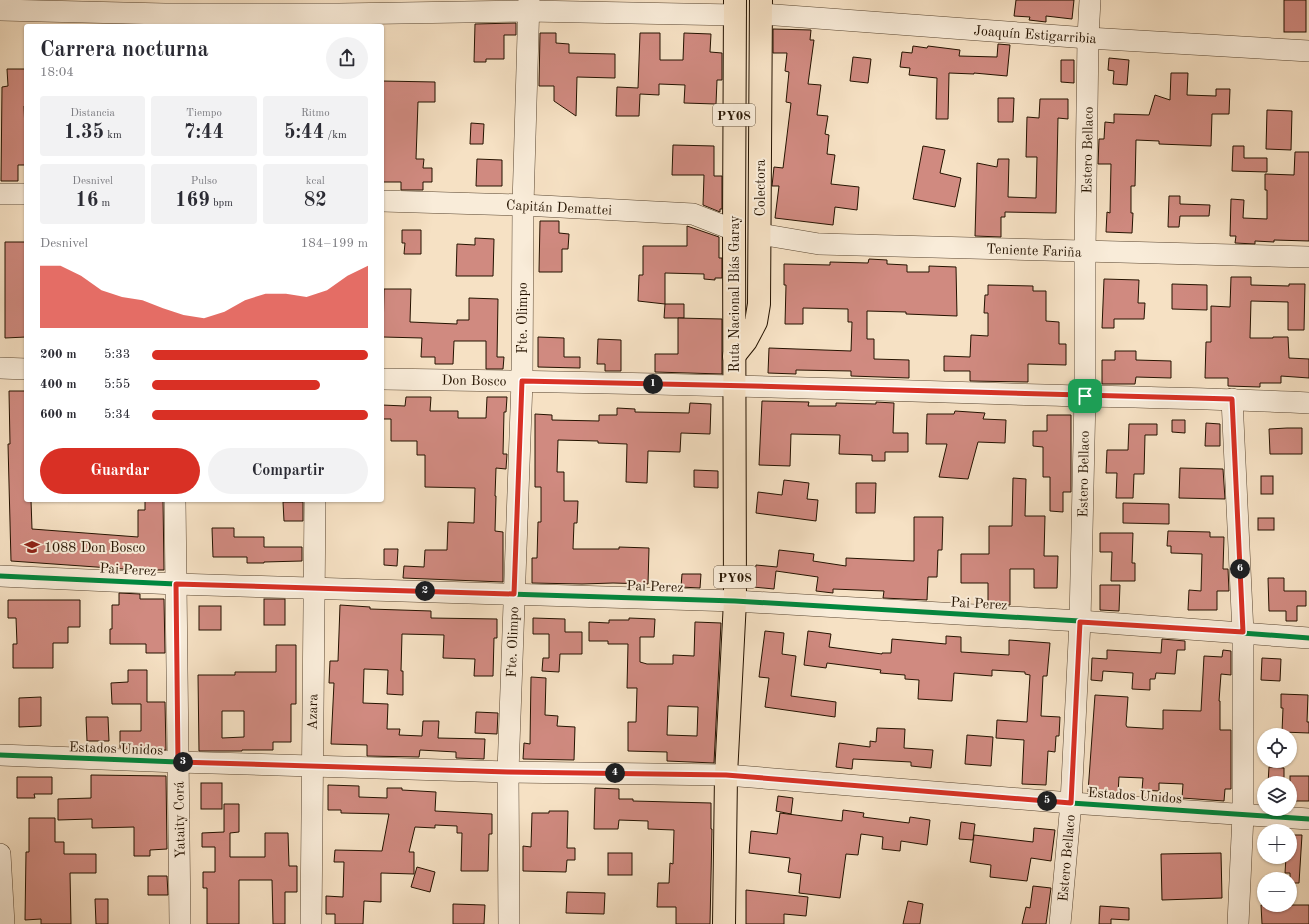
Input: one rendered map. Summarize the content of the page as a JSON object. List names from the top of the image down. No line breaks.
{"streets":{"main road":["PY08","Colectora","Ruta Nacional Blás Garay"],"street":["Joaquín Estigarribia","Estero Bellaco","Capitán Demattei","Teniente Fariña","Fte. Olimpo","Don Bosco","Pai Perez","Azara","Estados Unidos","Yataity Corá"]},"crossings":[["Joaquín Estigarribia","Estero Bellaco"],["Joaquín Estigarribia","Colectora"],["Estero Bellaco","Teniente Fariña"],["Estero Bellaco","Don Bosco"],["Estero Bellaco","Pai Perez"],["Estero Bellaco","Estados Unidos"],["Colectora","Teniente Fariña"],["Colectora","Ruta Nacional Blás Garay"],["Capitán Demattei","Ruta Nacional Blás Garay"],["Capitán Demattei","Fte. Olimpo"],["Ruta Nacional Blás Garay","Don Bosco"],["Ruta Nacional Blás Garay","Pai Perez"],["Ruta Nacional Blás Garay","Estados Unidos"],["Fte. Olimpo","Don Bosco"],["Fte. Olimpo","Pai Perez"],["Fte. Olimpo","Estados Unidos"],["Pai Perez","Azara"],["Pai Perez","Yataity Corá"],["Azara","Estados Unidos"],["Estados Unidos","Yataity Corá"]],"places":{"school or university":["1088 Don Bosco"]},"page":{"heading":["Carrera nocturna","18:04"],"stats":[["Distancia","1.35 km"],["Tiempo","7:44"],["Ritmo","5:44 /km"],["Desnivel","16 m"],["Pulso","169 bpm"],["kcal","82"]],"chart":["Desnivel","184–199 m"],"list":[{"name":"200 m","note":"5:33"},{"name":"400 m","note":"5:55"},{"name":"600 m","note":"5:34"}],"pins":["1","6","2","3","4","5"],"buttons":["Guardar","Compartir"],"map_buttons":["+","−"]}}
